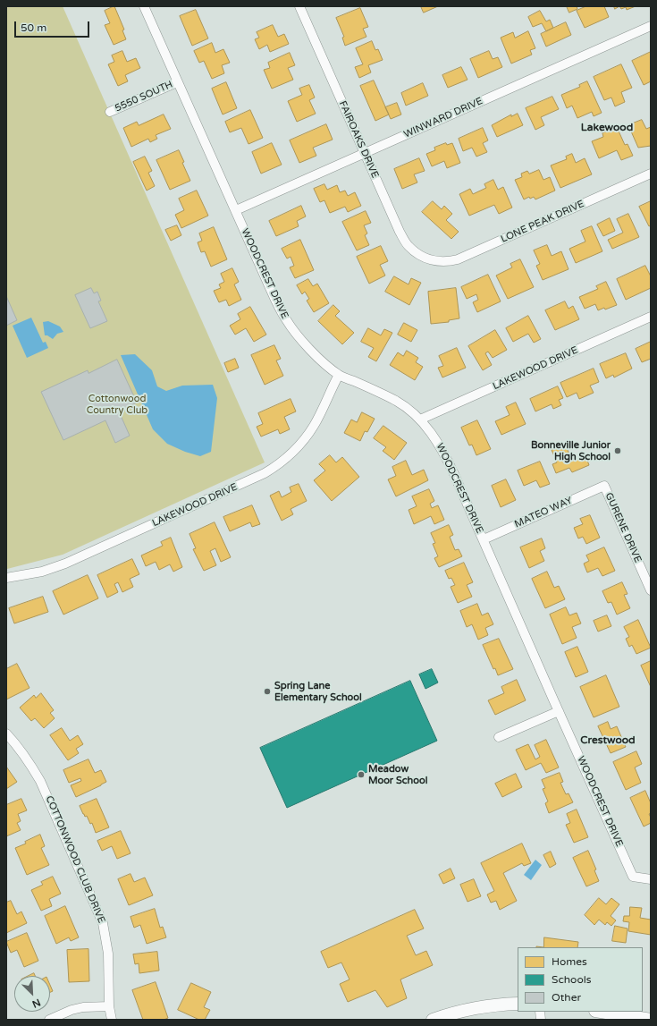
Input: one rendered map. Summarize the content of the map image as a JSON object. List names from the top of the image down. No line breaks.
{"streets":{"street":["5550 SOUTH","WINWARD DRIVE","FAIROAKS DRIVE","LONE PEAK DRIVE","WOODCREST DRIVE","LAKEWOOD DRIVE","MATEO WAY","GURENE DRIVE","COTTONWOOD CLUB DRIVE"]},"crossings":[["5550 SOUTH","WOODCREST DRIVE"],["WINWARD DRIVE","FAIROAKS DRIVE"],["WINWARD DRIVE","WOODCREST DRIVE"],["FAIROAKS DRIVE","LONE PEAK DRIVE"],["WOODCREST DRIVE","LAKEWOOD DRIVE"],["WOODCREST DRIVE","MATEO WAY"],["MATEO WAY","GURENE DRIVE"]],"districts":["Lakewood","Crestwood"],"parks":["Cottonwood Country Club"],"places":["Bonneville Junior High School","Spring Lane Elementary School","Meadow Moor School"],"legend":["Homes","Schools","Other"],"scale_bar":"50 m","north":"bottom right"}
